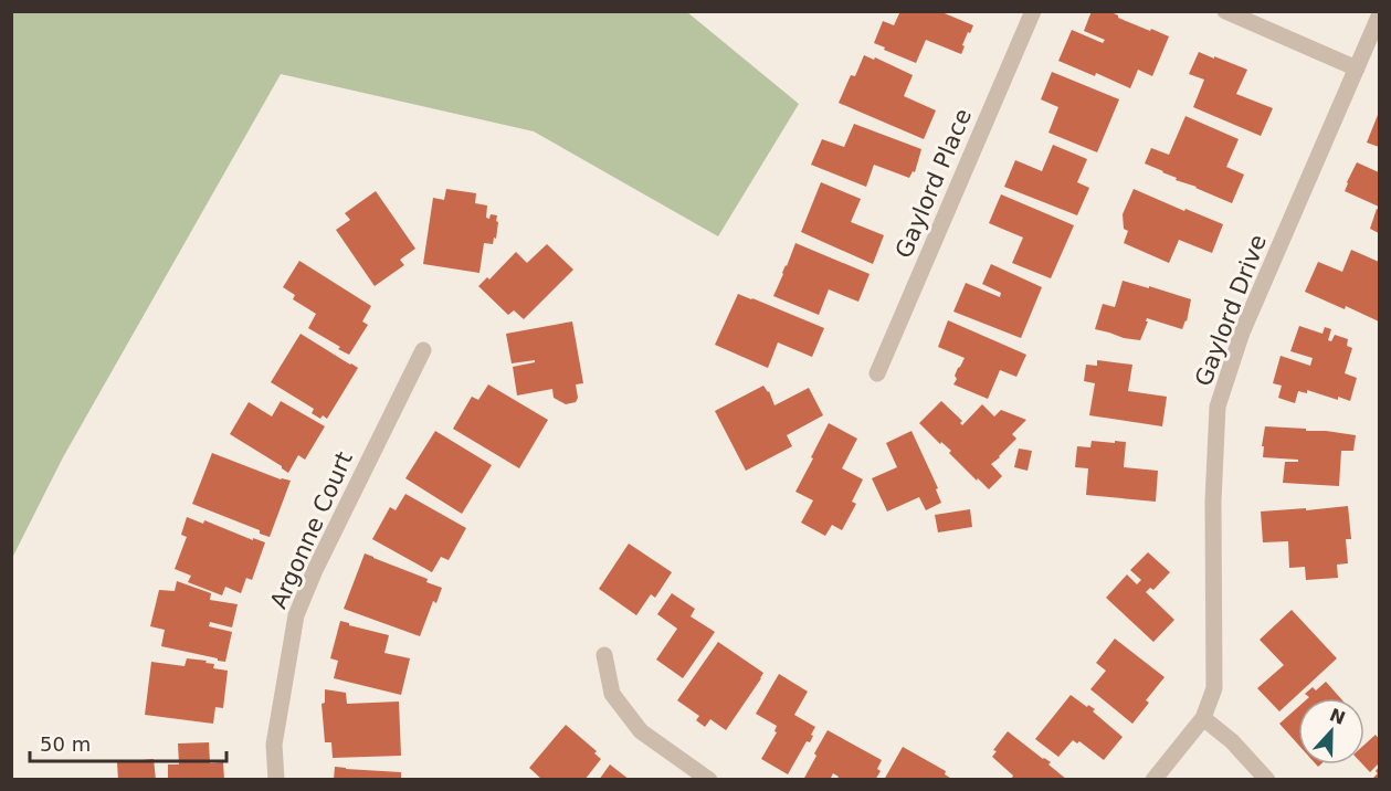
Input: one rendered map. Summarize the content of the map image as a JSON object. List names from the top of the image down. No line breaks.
{"streets":{"street":["Gaylord Place","Gaylord Drive","Argonne Court"]},"scale_bar":"50 m","north":"top"}
